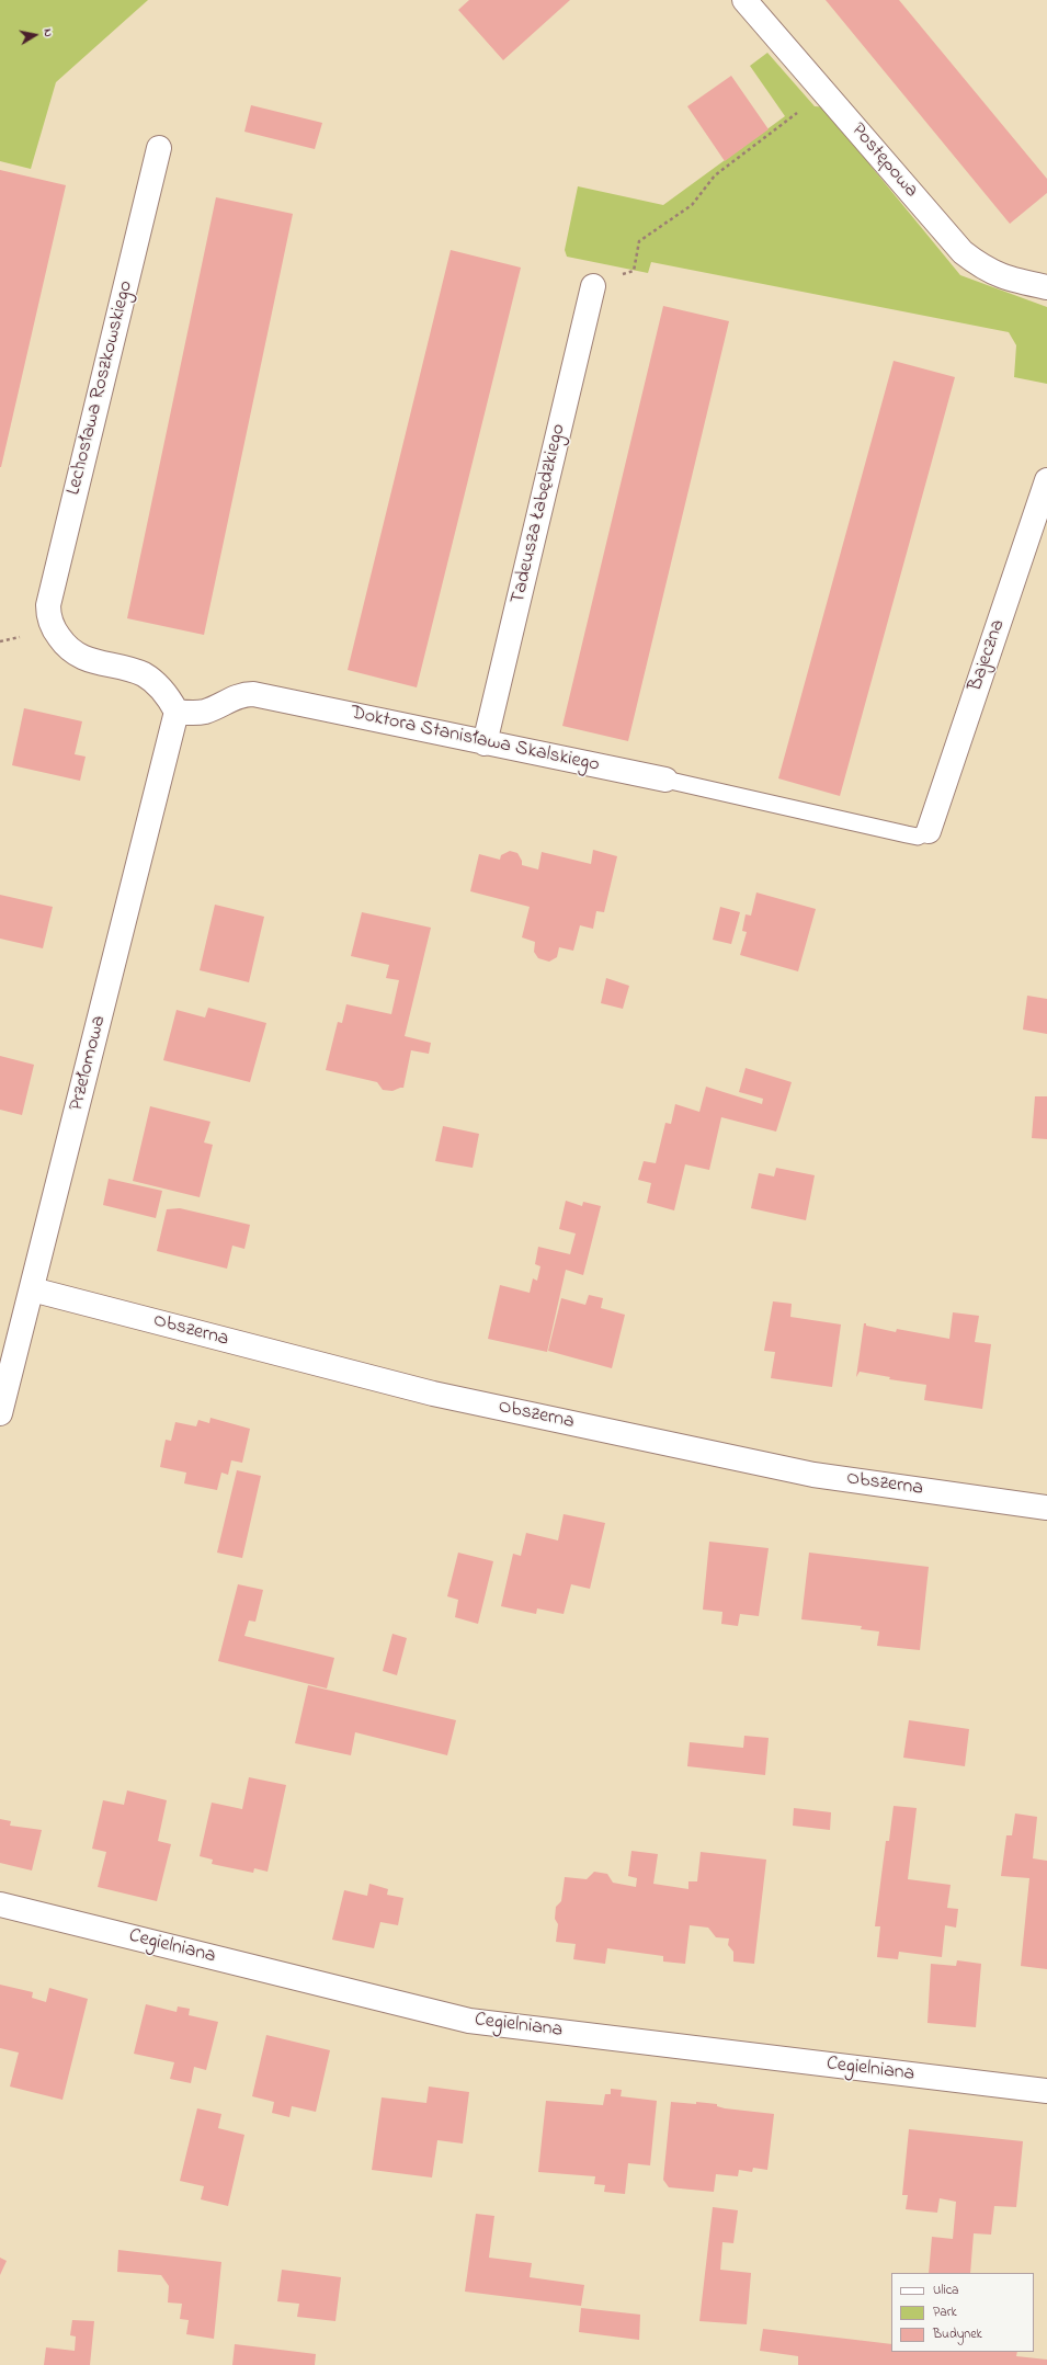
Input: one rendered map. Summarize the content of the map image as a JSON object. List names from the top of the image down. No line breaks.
{"streets":{"street":["Postępowa","Lechosława Roszkowskiego","Tadeusza Łabędzkiego","Bajeczna","Doktora Stanisława Skalskiego","Przełomowa","Obszerna","Cegielniana"]},"crossings":[["Lechosława Roszkowskiego","Doktora Stanisława Skalskiego"],["Lechosława Roszkowskiego","Przełomowa"],["Tadeusza Łabędzkiego","Doktora Stanisława Skalskiego"],["Bajeczna","Doktora Stanisława Skalskiego"],["Doktora Stanisława Skalskiego","Przełomowa"],["Przełomowa","Obszerna"]],"legend":["Ulica","Park","Budynek"],"north":"right"}
